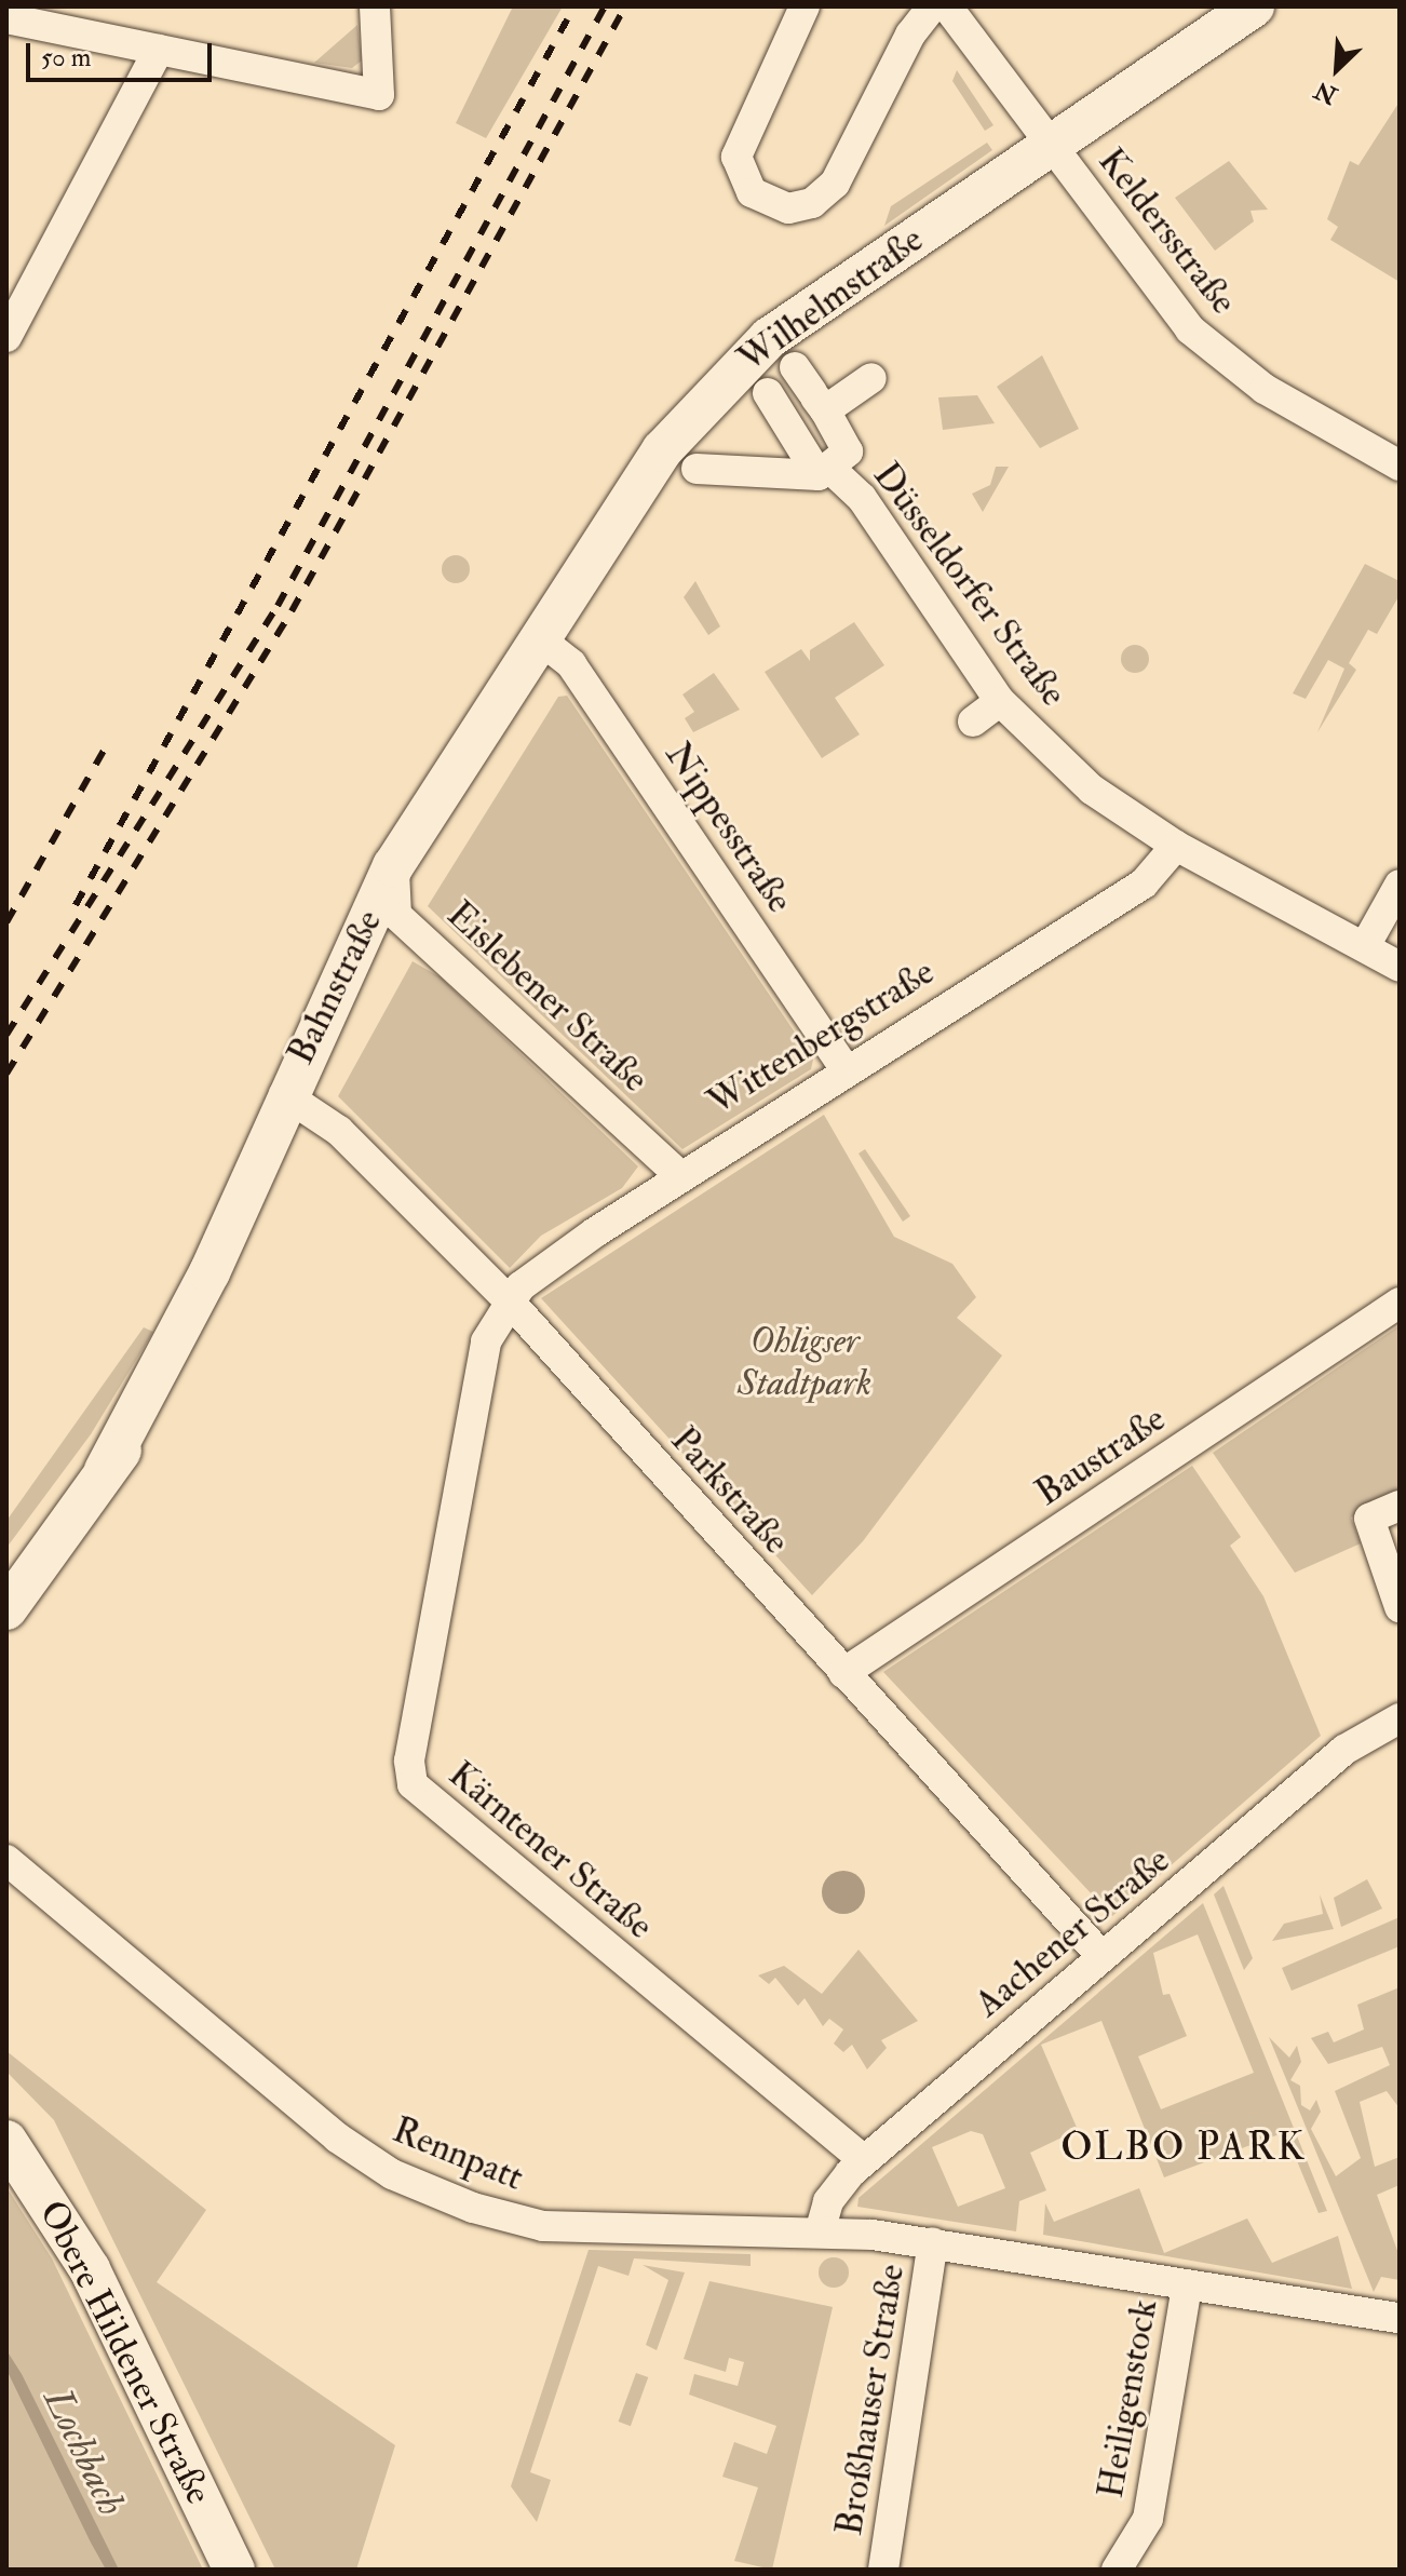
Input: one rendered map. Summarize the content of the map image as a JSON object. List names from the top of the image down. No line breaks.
{"streets":{"street":["Keldersstraße","Wilhelmstraße","Düsseldorfer Straße","Nippesstraße","Bahnstraße","Eislebener Straße","Wittenbergstraße","Baustraße","Parkstraße","Kärntener Straße","Aachener Straße","Rennpatt","Obere Hildener Straße","Heiligenstock","Broßhauser Straße"]},"crossings":[["Keldersstraße","Wilhelmstraße"],["Wilhelmstraße","Düsseldorfer Straße"],["Wilhelmstraße","Bahnstraße"],["Düsseldorfer Straße","Wittenbergstraße"],["Nippesstraße","Bahnstraße"],["Nippesstraße","Wittenbergstraße"],["Bahnstraße","Eislebener Straße"],["Bahnstraße","Parkstraße"],["Eislebener Straße","Wittenbergstraße"],["Wittenbergstraße","Parkstraße"],["Wittenbergstraße","Kärntener Straße"],["Baustraße","Parkstraße"],["Parkstraße","Kärntener Straße"],["Parkstraße","Aachener Straße"],["Kärntener Straße","Aachener Straße"],["Aachener Straße","Rennpatt"],["Rennpatt","Heiligenstock"],["Rennpatt","Broßhauser Straße"],["Heiligenstock","Broßhauser Straße"]],"districts":["OLBO PARK"],"water":["Lochbach"],"parks":["Ohligser Stadtpark"],"scale_bar":"50 m","north":"bottom left"}
